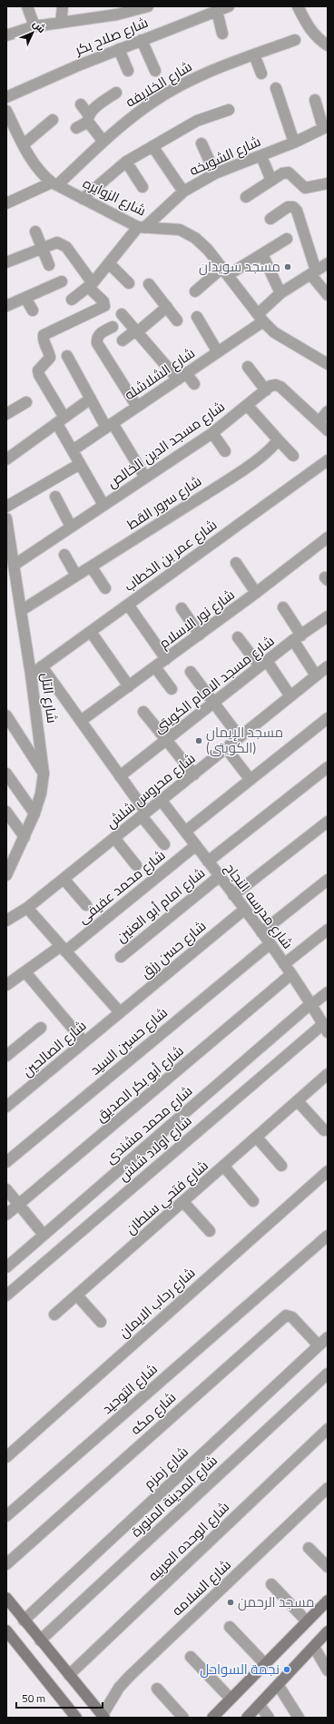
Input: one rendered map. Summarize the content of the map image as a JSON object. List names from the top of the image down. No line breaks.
{"streets":{"street":["شارع صلاح بكر","شارع الخلايفه","شارع الشويخه","شارع الزوايره","شارع الشلاشله","شارع مسجد الدين الخالص","شارع سرور القط","شارع عمر بن الخطاب","شارع نور الاسلام","شارع مسجد الامام الكويتى","شارع التل","شارع محروس شلش","شارع محمد عفيفى","شارع امام أبو العنين","شارع مدرسه النجاح","شارع حسن رزق","شارع حسين السيد","شارع الصالحين","شارع أبو بكر الصديق","شارع محمد مشندى","شارع اولاد شلش","شارع فتحي سلطان","شارع رحاب الايمان","شارع التوحيد","شارع مكه","شارع زمزم","شارع المدينة المنورة","شارع الوحده العربيه","شارع السلامه"]},"crossings":[["شارع الخلايفه","شارع الزوايره"],["شارع الشويخه","شارع الزوايره"],["شارع الزوايره","شارع الشلاشله"],["شارع مسجد الدين الخالص","شارع التل"],["شارع سرور القط","شارع التل"],["شارع عمر بن الخطاب","شارع التل"],["شارع محروس شلش","شارع مدرسه النجاح"],["شارع محمد عفيفى","شارع مدرسه النجاح"],["شارع امام أبو العنين","شارع مدرسه النجاح"],["شارع مدرسه النجاح","شارع حسن رزق"],["شارع مدرسه النجاح","شارع حسين السيد"],["شارع مدرسه النجاح","شارع أبو بكر الصديق"],["شارع مدرسه النجاح","شارع محمد مشندى"],["شارع مدرسه النجاح","شارع اولاد شلش"],["شارع حسن رزق","شارع الصالحين"],["شارع مكه","شارع زمزم"]],"places":["مسجد سويدان","مسجد الإيمان (الكويتى)","مسجد الرحمن","نجمة السواحل"],"scale_bar":"50 m","north":"top right"}
